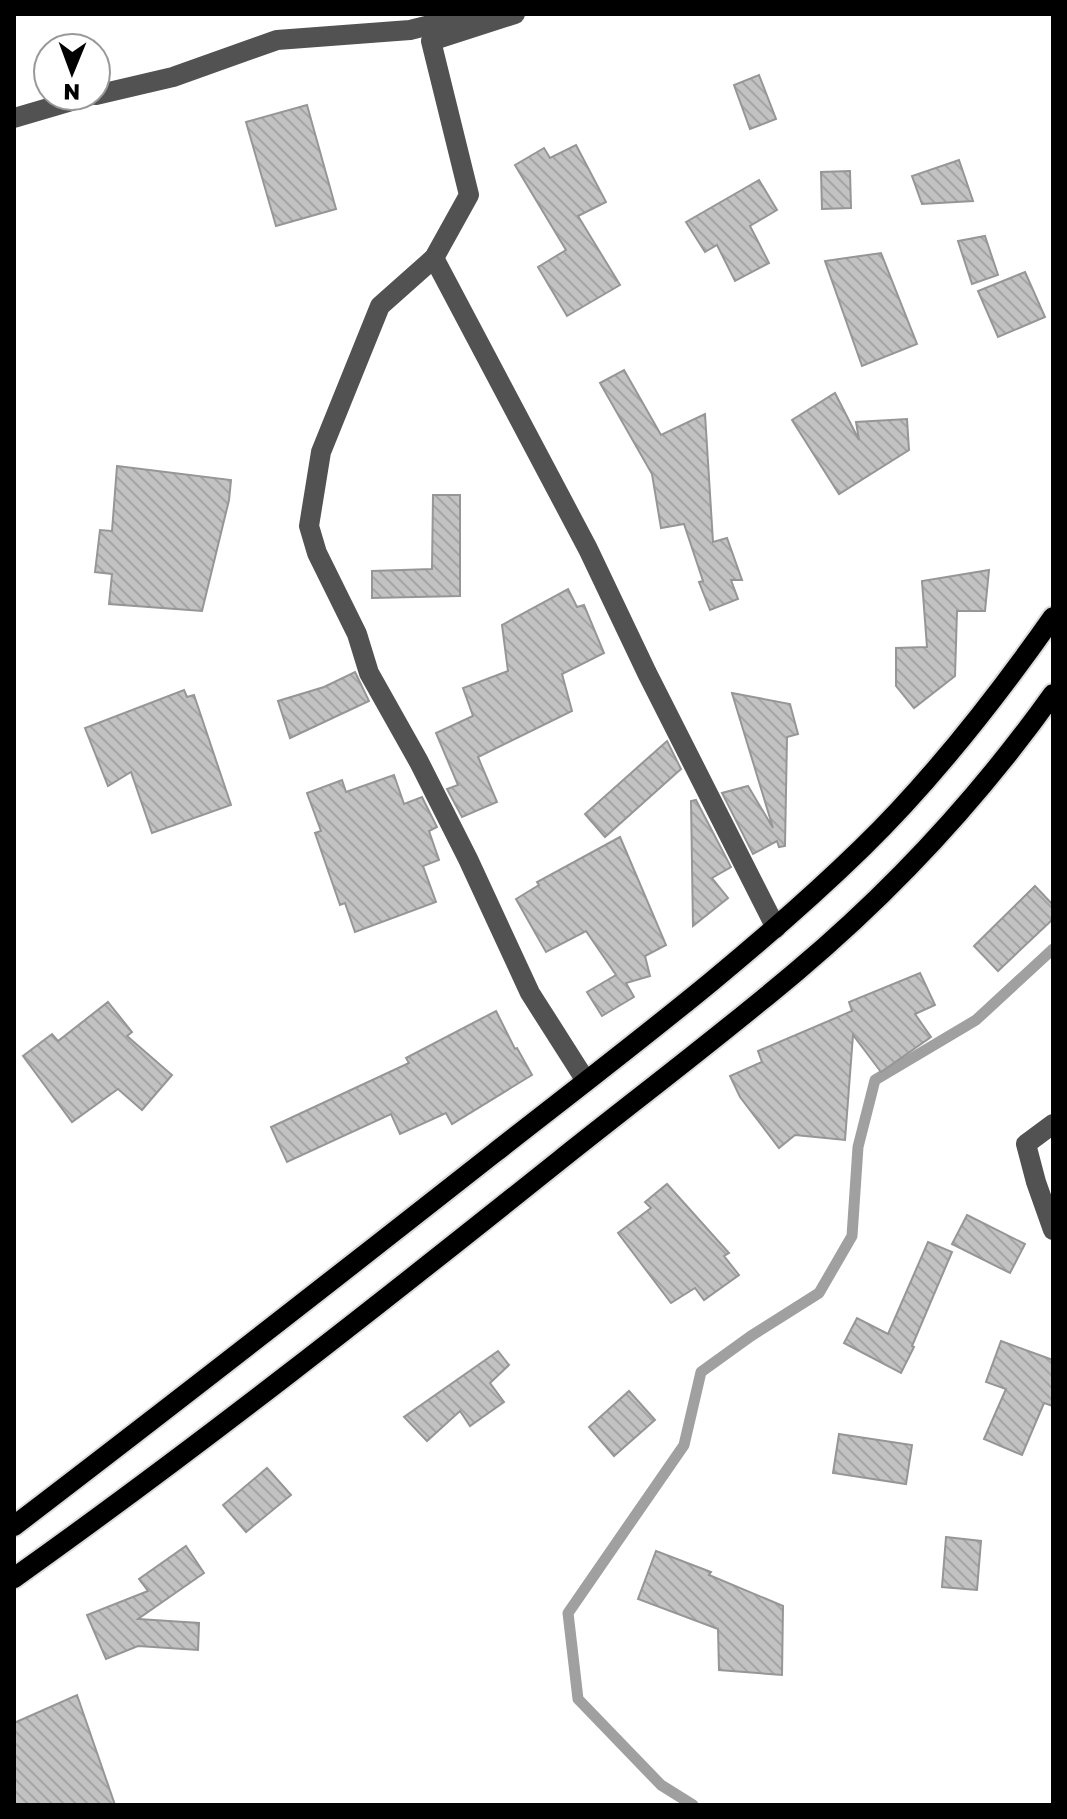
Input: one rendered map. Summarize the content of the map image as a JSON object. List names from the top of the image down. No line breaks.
{"north":"bottom"}
